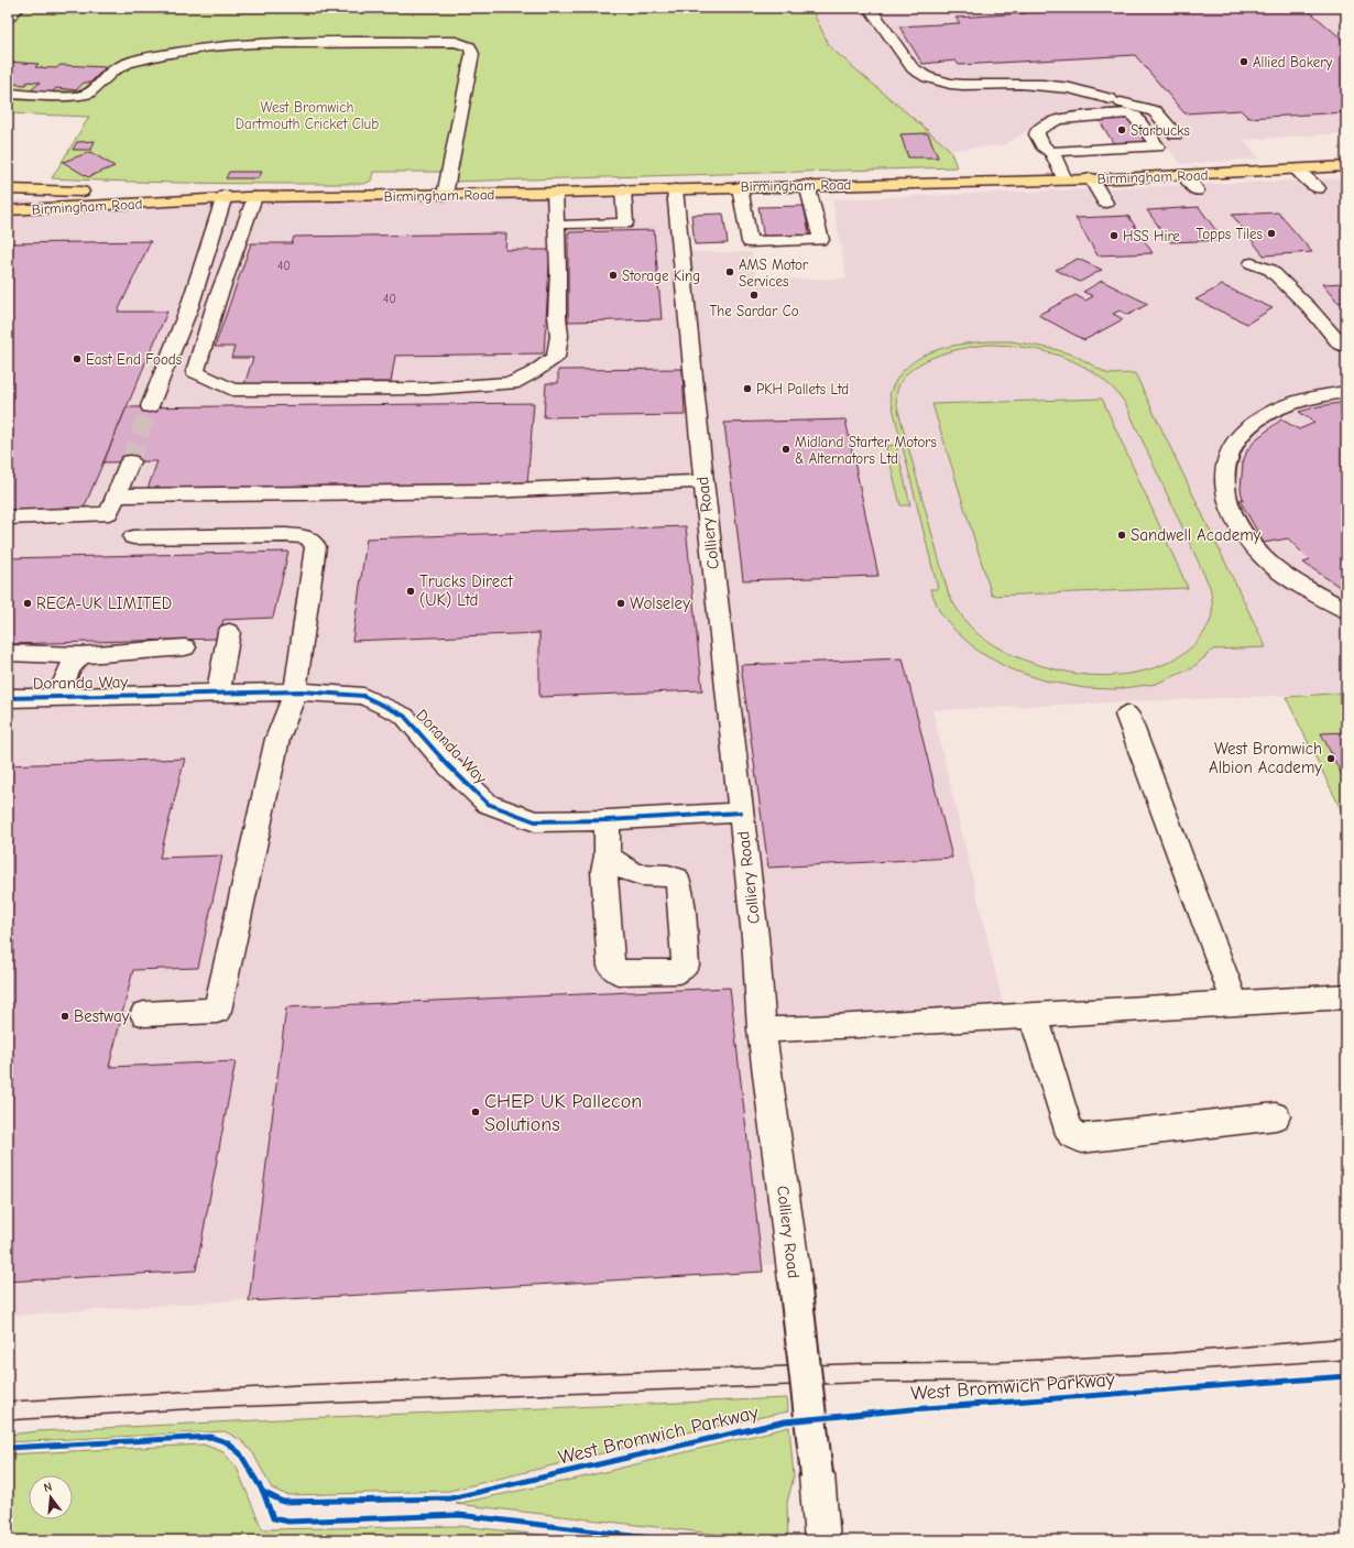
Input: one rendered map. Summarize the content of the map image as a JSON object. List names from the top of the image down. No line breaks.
{"streets":{"highway":["Birmingham Road"],"street":["Colliery Road","Doranda Way"],"cycle path":["West Bromwich Parkway"]},"crossings":[["Birmingham Road","Colliery Road"],["Colliery Road","Doranda Way"]],"parks":["West Bromwich Dartmouth Cricket Club"],"places":["Allied Bakery","Starbucks","Topps Tiles","HSS Hire","AMS Motor Services","Storage King","The Sardar Co","East End Foods","PKH Pallets Ltd","Midland Starter Motors & Alternators Ltd","Sandwell Academy","Trucks Direct (UK) Ltd","RECA-UK LIMITED","Wolseley","West Bromwich Albion Academy","Bestway","CHEP UK Pallecon Solutions"],"house_numbers":["40","40"],"north":"top"}
